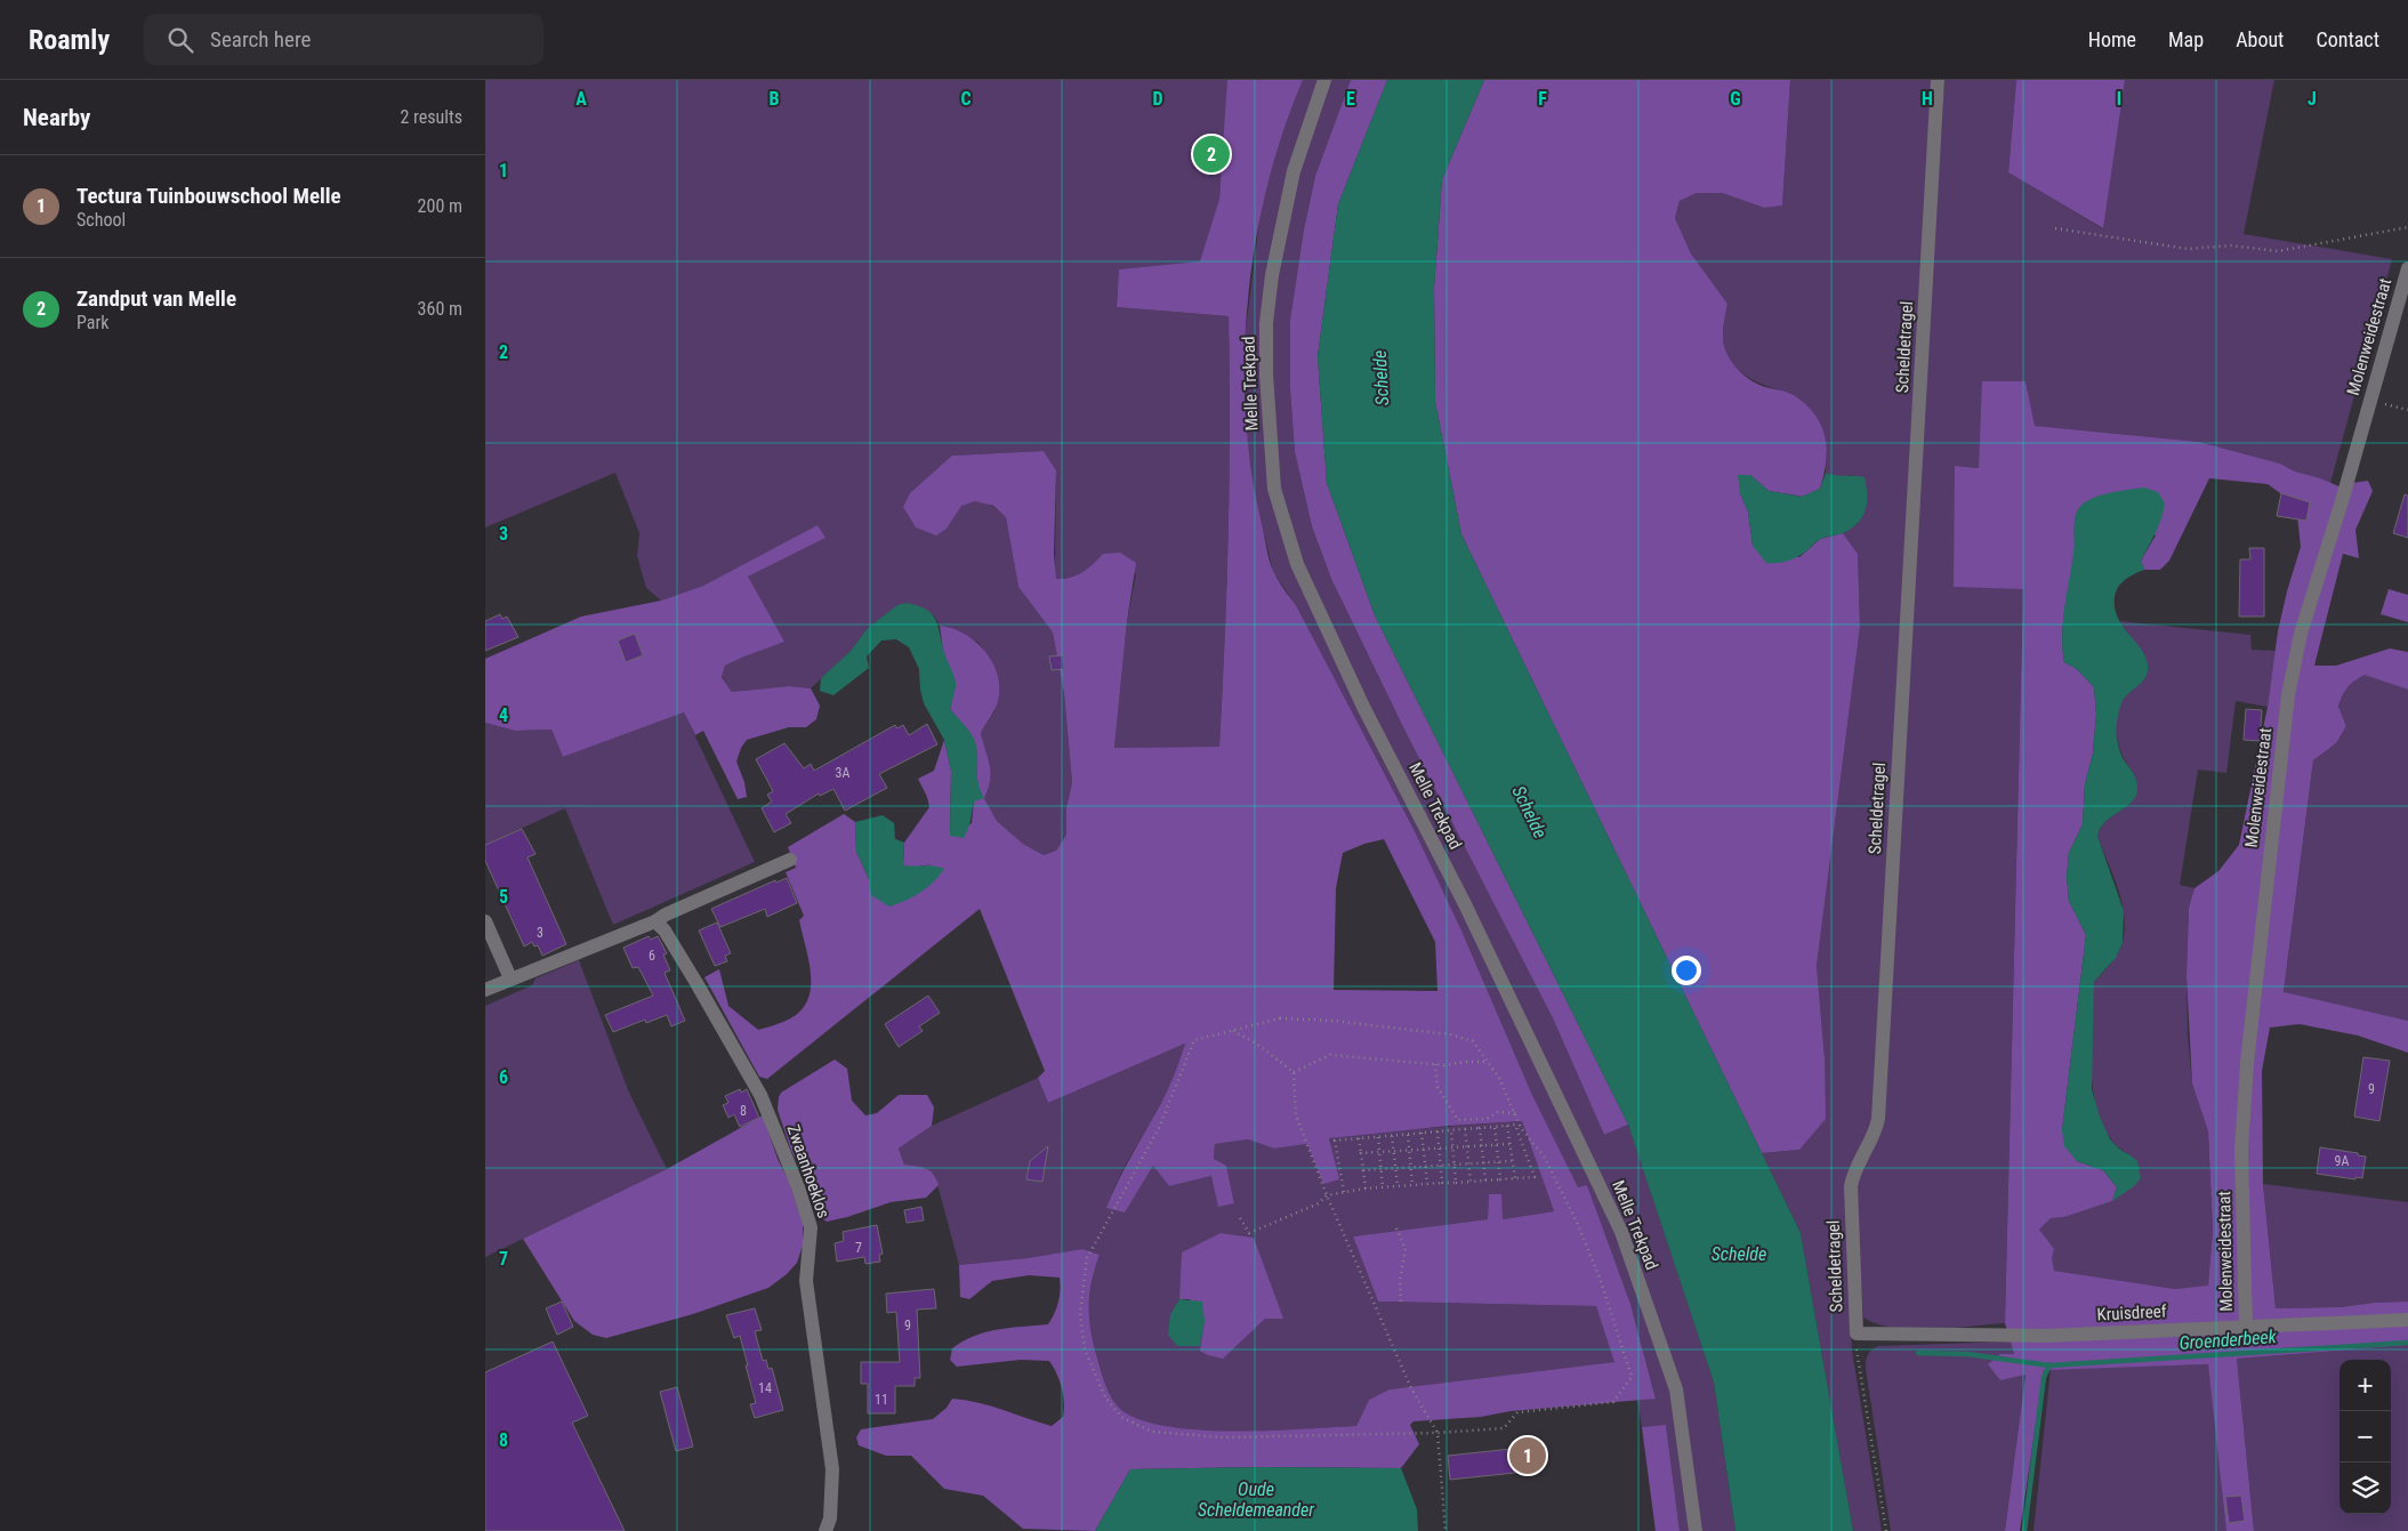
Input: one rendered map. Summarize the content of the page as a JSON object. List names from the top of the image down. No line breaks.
{"streets":{"street":["Molenweidestraat","Scheldetragel","Melle Trekpad","Zwaanhoeklos","Kruisdreef"]},"crossings":[["Molenweidestraat","Kruisdreef"],["Scheldetragel","Kruisdreef"]],"water":["Schelde","Groenderbeek","Oude Scheldemeander"],"house_numbers":["3A","3","6","9","8","9A","7","9","14","11"],"page":{"header":"Roamly","search":"Search here","nav":["Home","Map","About","Contact"],"heading":["Nearby","2 results"],"pins":["2","1"],"list":[{"mark":"1","name":"Tectura Tuinbouwschool Melle","note":"School","value":"200 m"},{"mark":"2","name":"Zandput van Melle","note":"Park","value":"360 m"}],"map_buttons":["+","−"]},"grid":{"columns":["A","B","C","D","E","F","G","H","I","J"],"rows":["1","2","3","4","5","6","7","8"]}}
